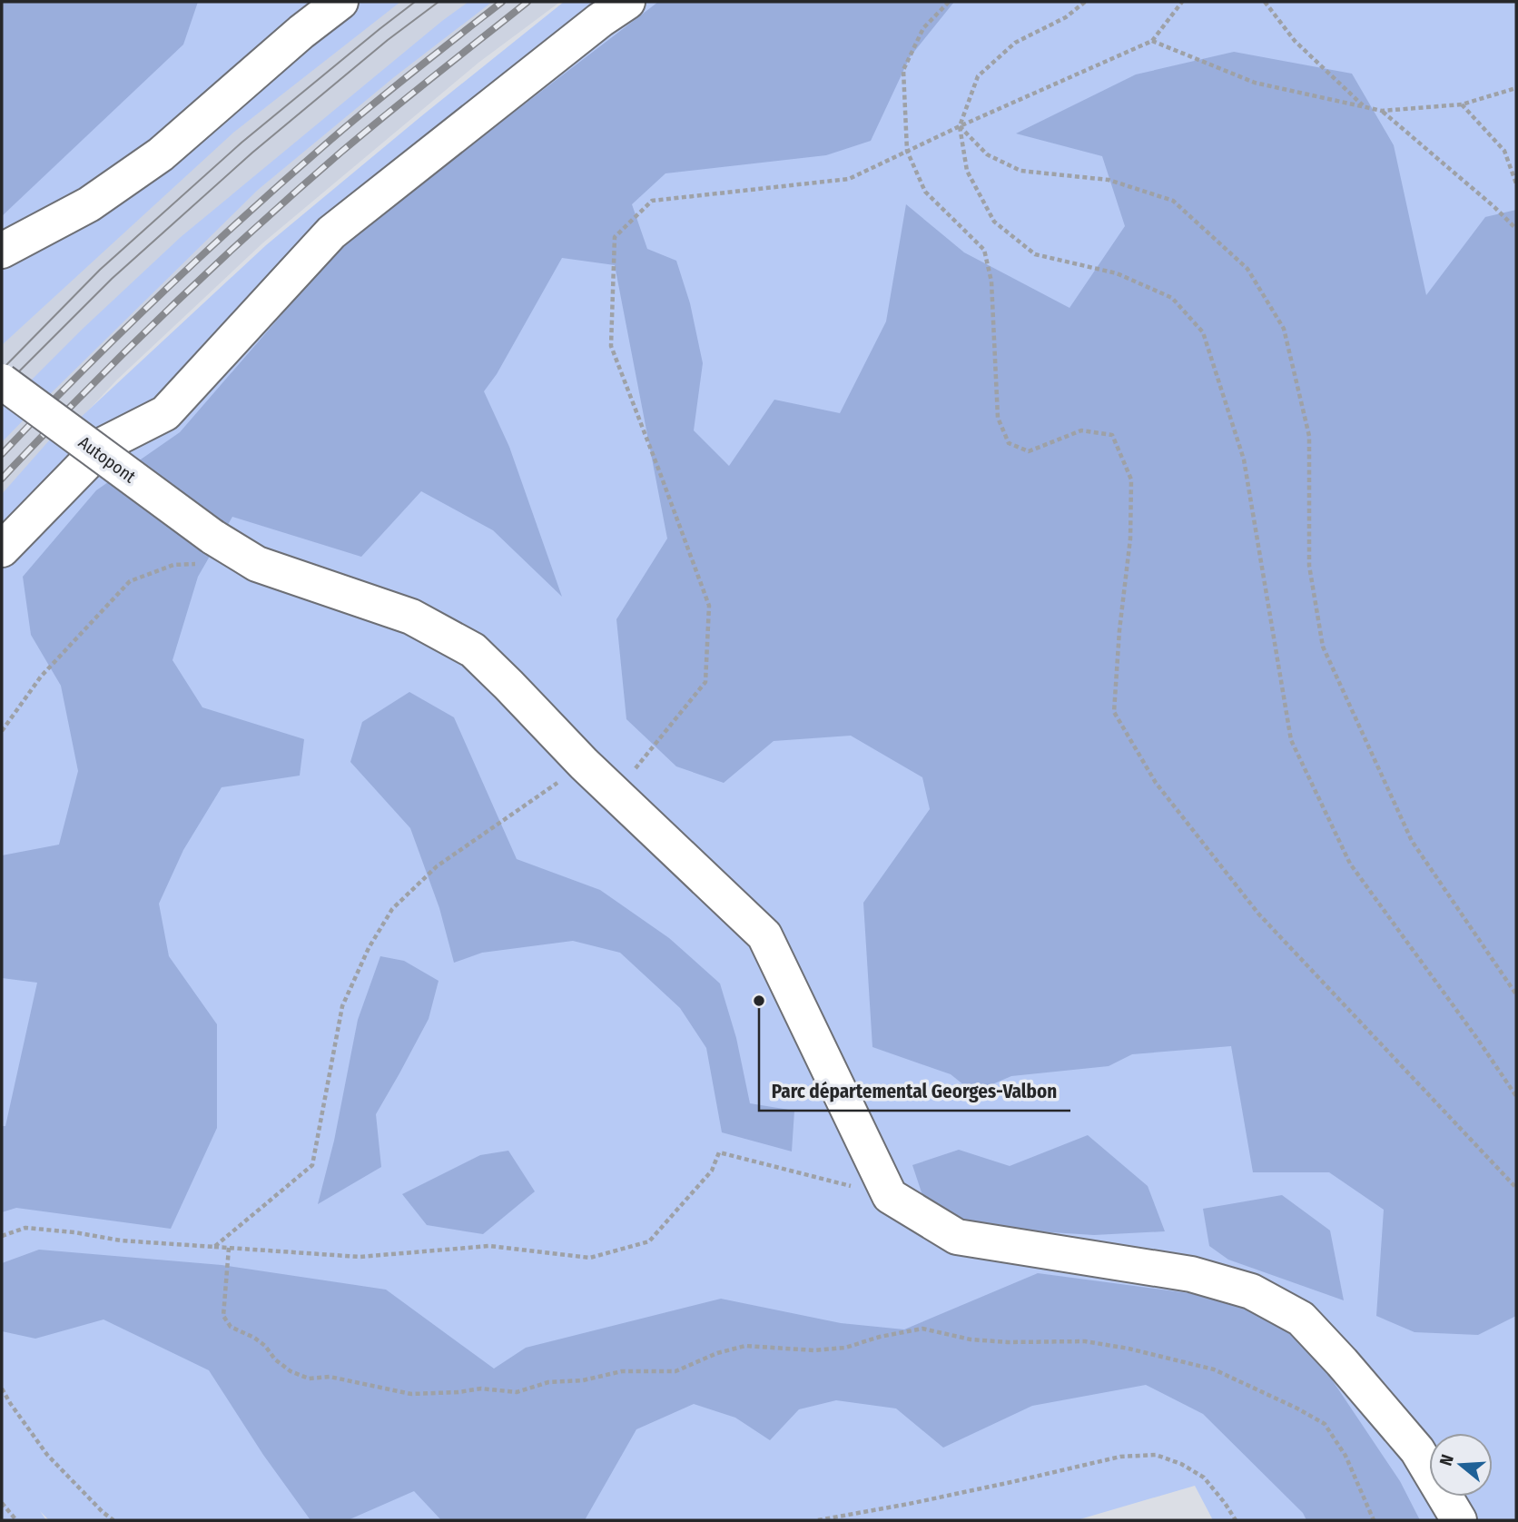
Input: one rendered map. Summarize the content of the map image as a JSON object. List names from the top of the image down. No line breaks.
{"streets":{"street":["Autopont"]},"places":["Parc départemental Georges-Valbon"],"north":"left"}
